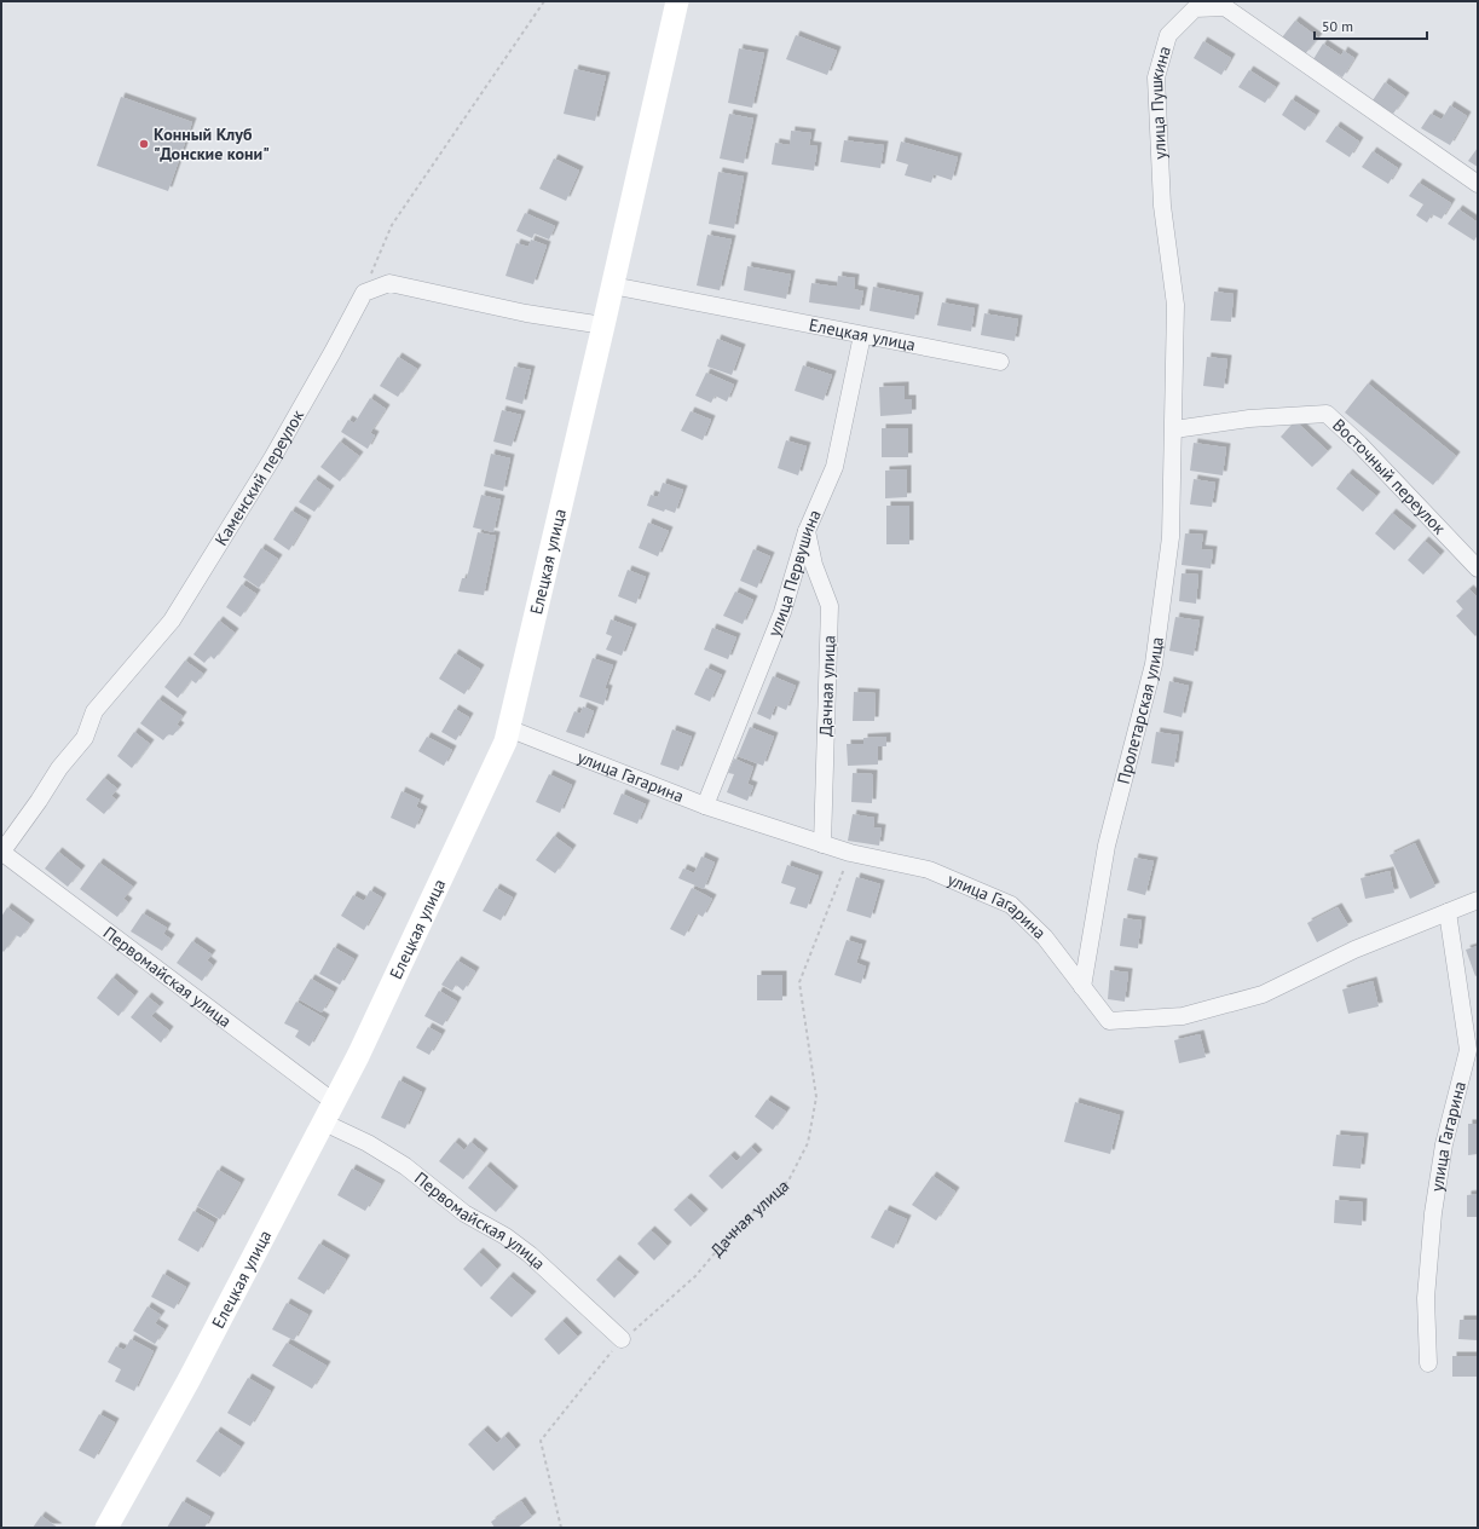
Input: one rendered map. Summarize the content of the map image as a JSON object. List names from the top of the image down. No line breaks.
{"streets":{"main road":["Елецкая улица"],"street":["улица Пушкина","Восточный переулок","Каменский переулок","улица Первушина","Дачная улица","Пролетарская улица","улица Гагарина","Первомайская улица"]},"crossings":[["улица Пушкина","Восточный переулок"],["улица Пушкина","Пролетарская улица"],["Елецкая улица","улица Первушина"],["Елецкая улица","улица Гагарина"],["Елецкая улица","Первомайская улица"],["Восточный переулок","Пролетарская улица"],["Каменский переулок","Первомайская улица"],["улица Первушина","Дачная улица"],["улица Первушина","улица Гагарина"],["Дачная улица","улица Гагарина"],["Дачная улица","Первомайская улица"],["Пролетарская улица","улица Гагарина"]],"places":["Конный Клуб \"Донские кони\""],"scale_bar":"50 m"}
